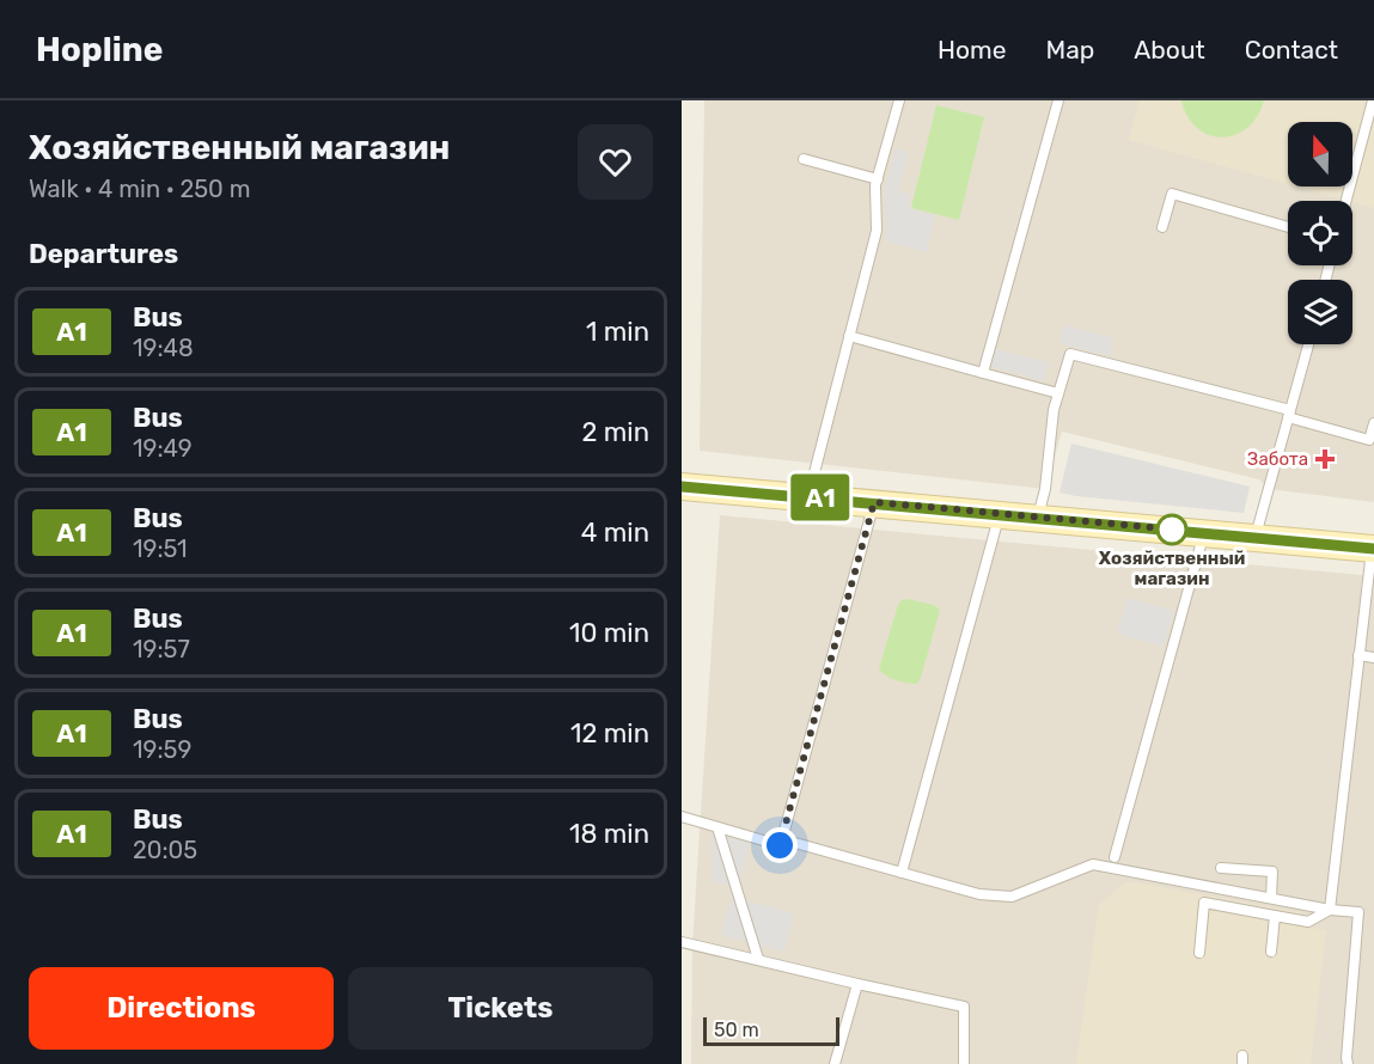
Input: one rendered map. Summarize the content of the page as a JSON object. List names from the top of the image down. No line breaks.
{"places":{"health":["Забота"],"other":["Хозяйственный магазин"]},"lines":["bus line А1"],"scale_bar":"50 m","north":"top","page":{"header":"Hopline","nav":["Home","Map","About","Contact"],"heading":[["Хозяйственный магазин","Walk · 4 min · 250 m"],"Departures"],"on_map":"А1","list":[{"mark":"А1","name":"Bus","note":"19:48","value":"1 min"},{"mark":"А1","name":"Bus","note":"19:49","value":"2 min"},{"mark":"А1","name":"Bus","note":"19:51","value":"4 min"},{"mark":"А1","name":"Bus","note":"19:57","value":"10 min"},{"mark":"А1","name":"Bus","note":"19:59","value":"12 min"},{"mark":"А1","name":"Bus","note":"20:05","value":"18 min"}],"buttons":["Directions","Tickets"],"scale":"50 m"}}
